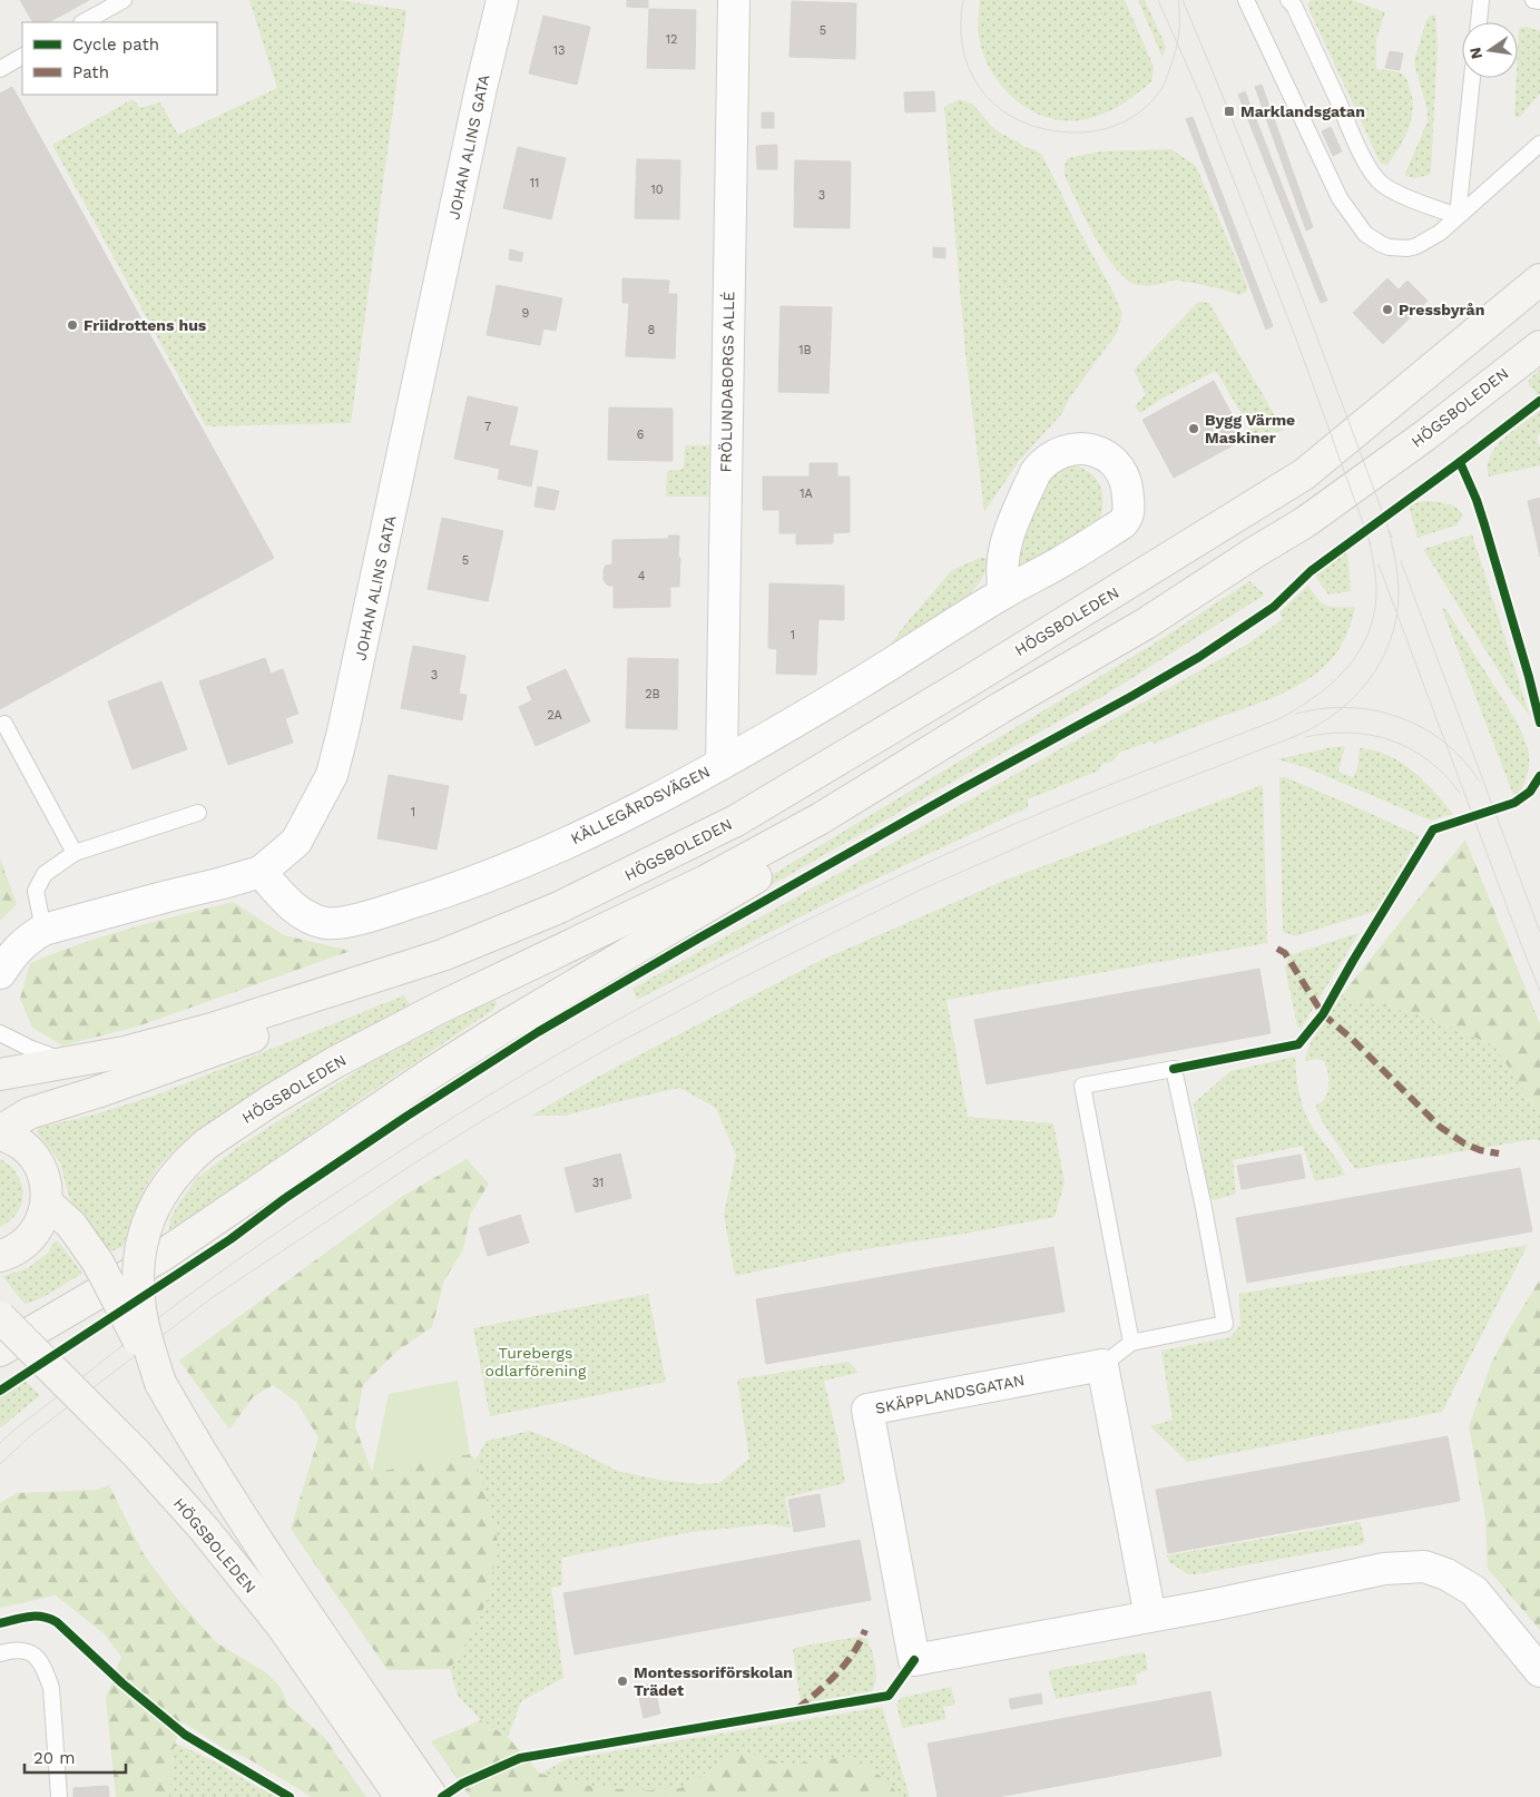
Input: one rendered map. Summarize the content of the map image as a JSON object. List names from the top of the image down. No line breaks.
{"streets":{"main road":["HÖGSBOLEDEN"],"street":["JOHAN ALINS GATA","FRÖLUNDABORGS ALLÉ","KÄLLEGÅRDSVÄGEN","SKÄPPLANDSGATAN"]},"crossings":[["JOHAN ALINS GATA","KÄLLEGÅRDSVÄGEN"],["FRÖLUNDABORGS ALLÉ","KÄLLEGÅRDSVÄGEN"]],"parks":["Turebergs odlarförening"],"places":{"transit":["Marklandsgatan"],"other":["Pressbyrån","Friidrottens hus","Bygg Värme Maskiner","Montessoriförskolan Trädet"]},"house_numbers":["5","12","13","11","10","3","9","8","1B","7","6","1A","5","4","1","3","2B","2A","1","31"],"legend":["Cycle path","Path"],"scale_bar":"20 m","north":"left"}
